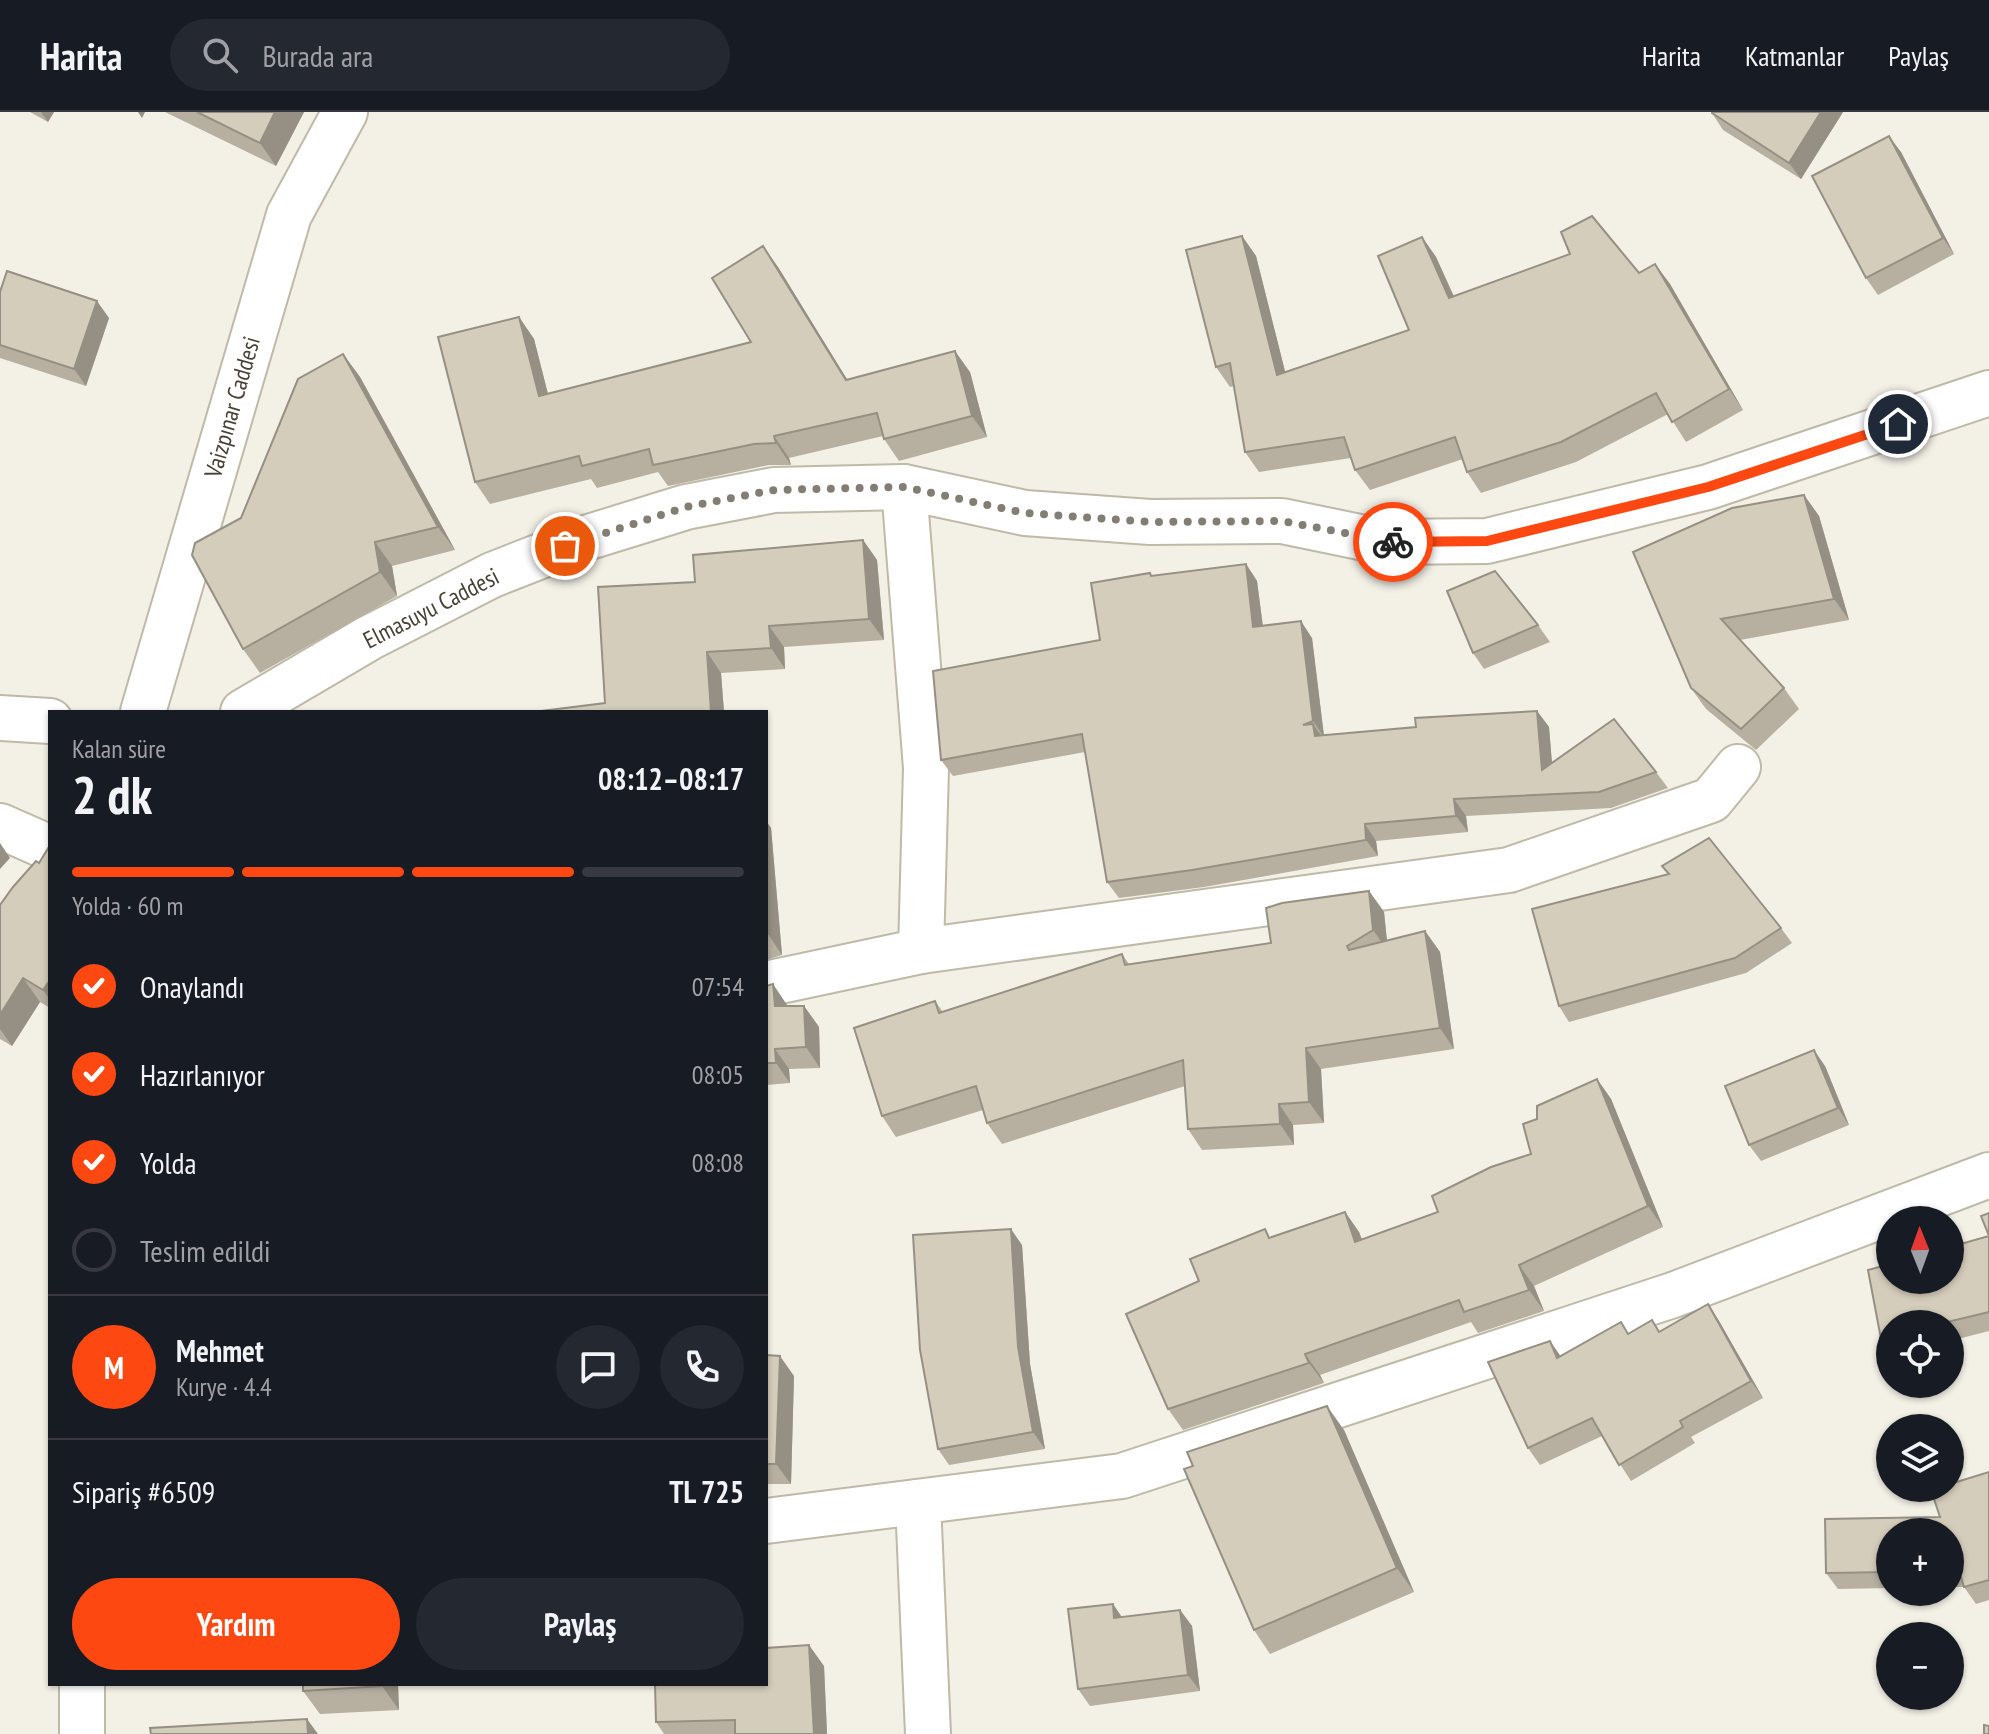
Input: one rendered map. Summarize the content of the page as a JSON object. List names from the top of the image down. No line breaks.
{"streets":{"street":["Vaizpınar Caddesi","Elmasuyu Caddesi"]},"north":"top","page":{"header":"Harita","search":"Burada ara","nav":["Harita","Katmanlar","Paylaş"],"heading":["2 dk","Kalan süre","08:12–08:17"],"panel":["Mehmet","Kurye · 4.4","Sipariş #6509","TL 725"],"bar":"Yolda · 60 m","list":[["Onaylandı","07:54"],["Hazırlanıyor","08:05"],["Yolda","08:08"],"Teslim edildi"],"map_buttons":["+","−"],"round":"M","buttons":["Yardım","Paylaş"]}}
